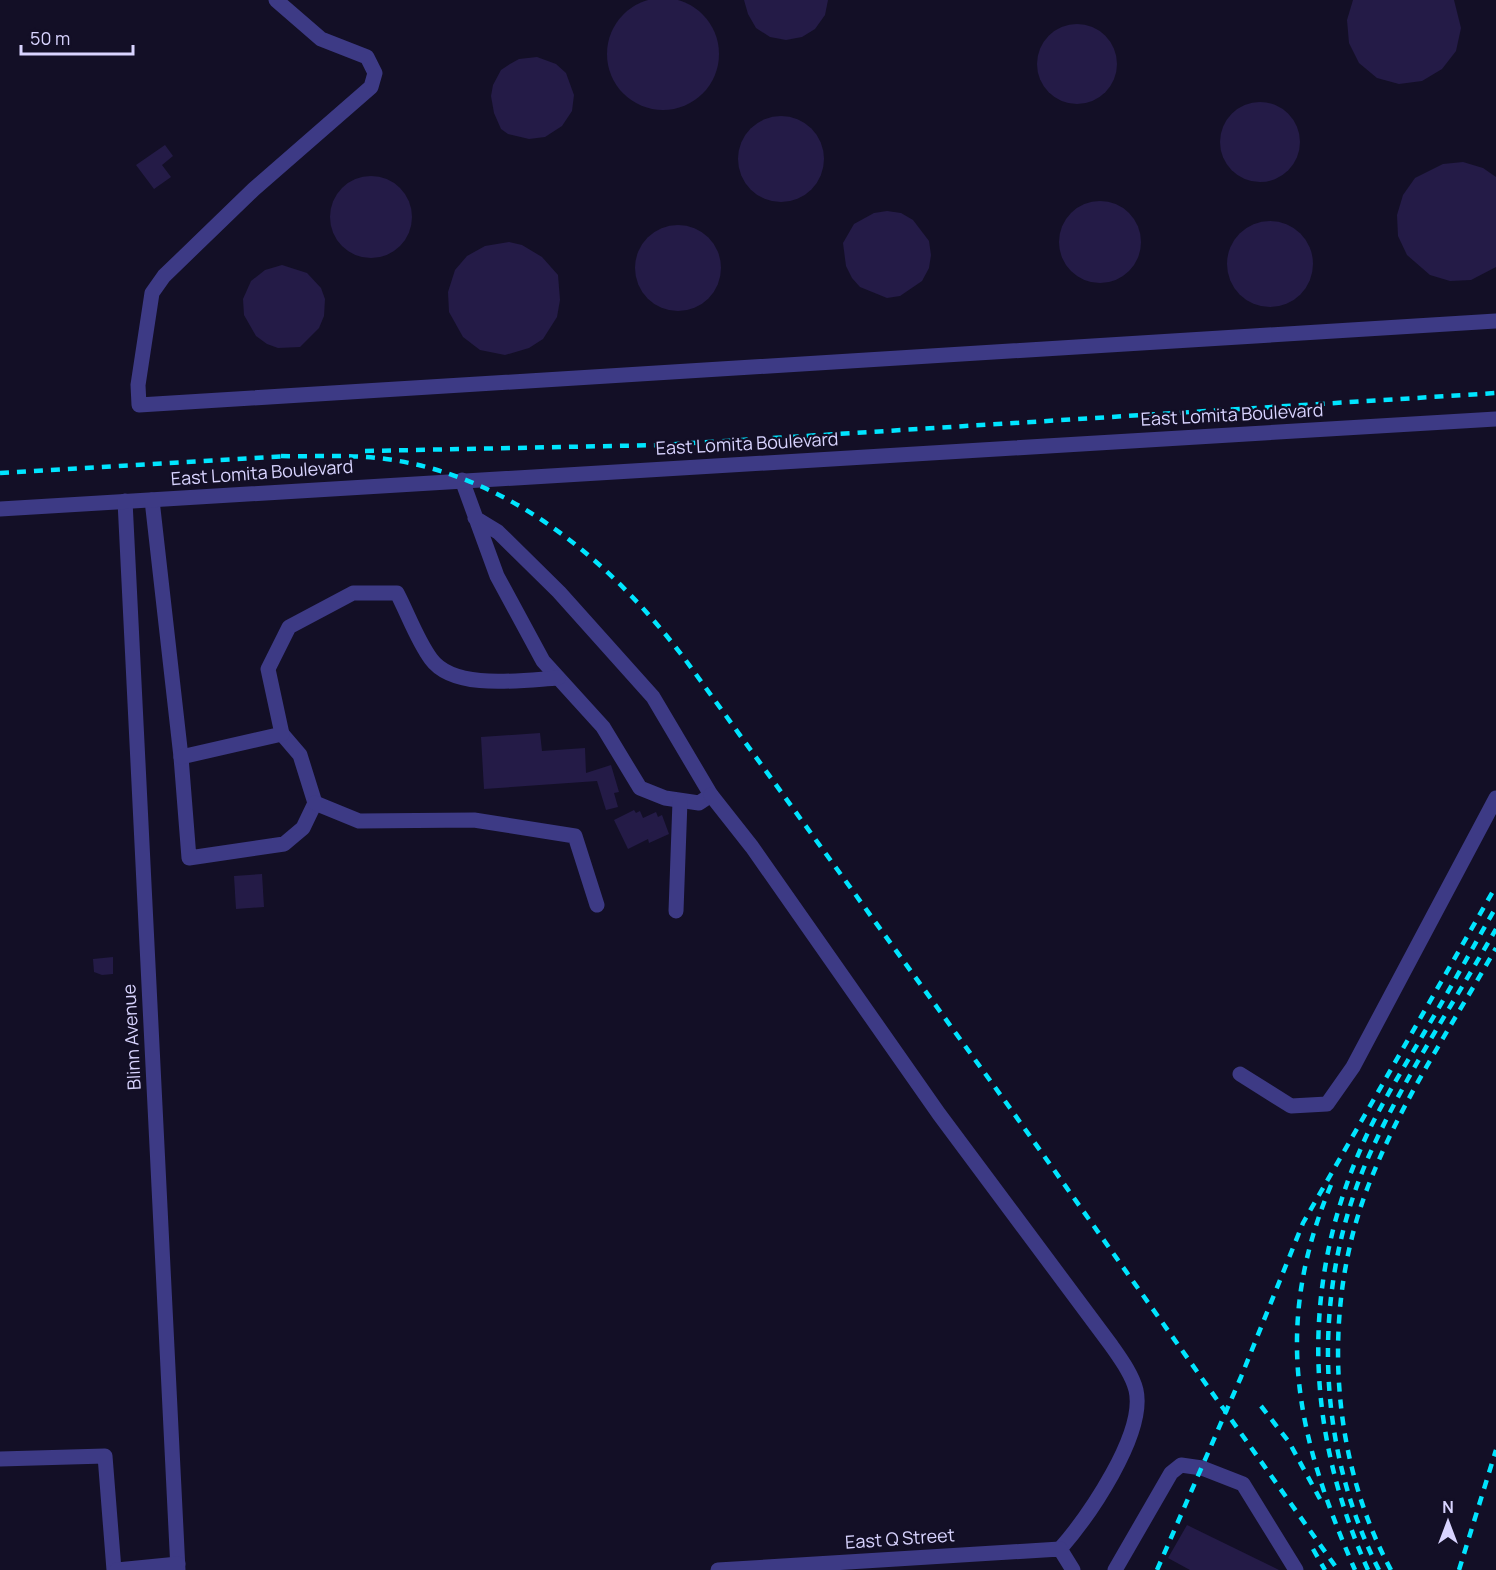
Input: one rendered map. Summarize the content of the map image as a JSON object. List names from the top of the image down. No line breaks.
{"streets":{"street":["East Lomita Boulevard","Blinn Avenue","East Q Street"]},"crossings":[["East Lomita Boulevard","Blinn Avenue"]],"scale_bar":"50 m","north":"top"}
